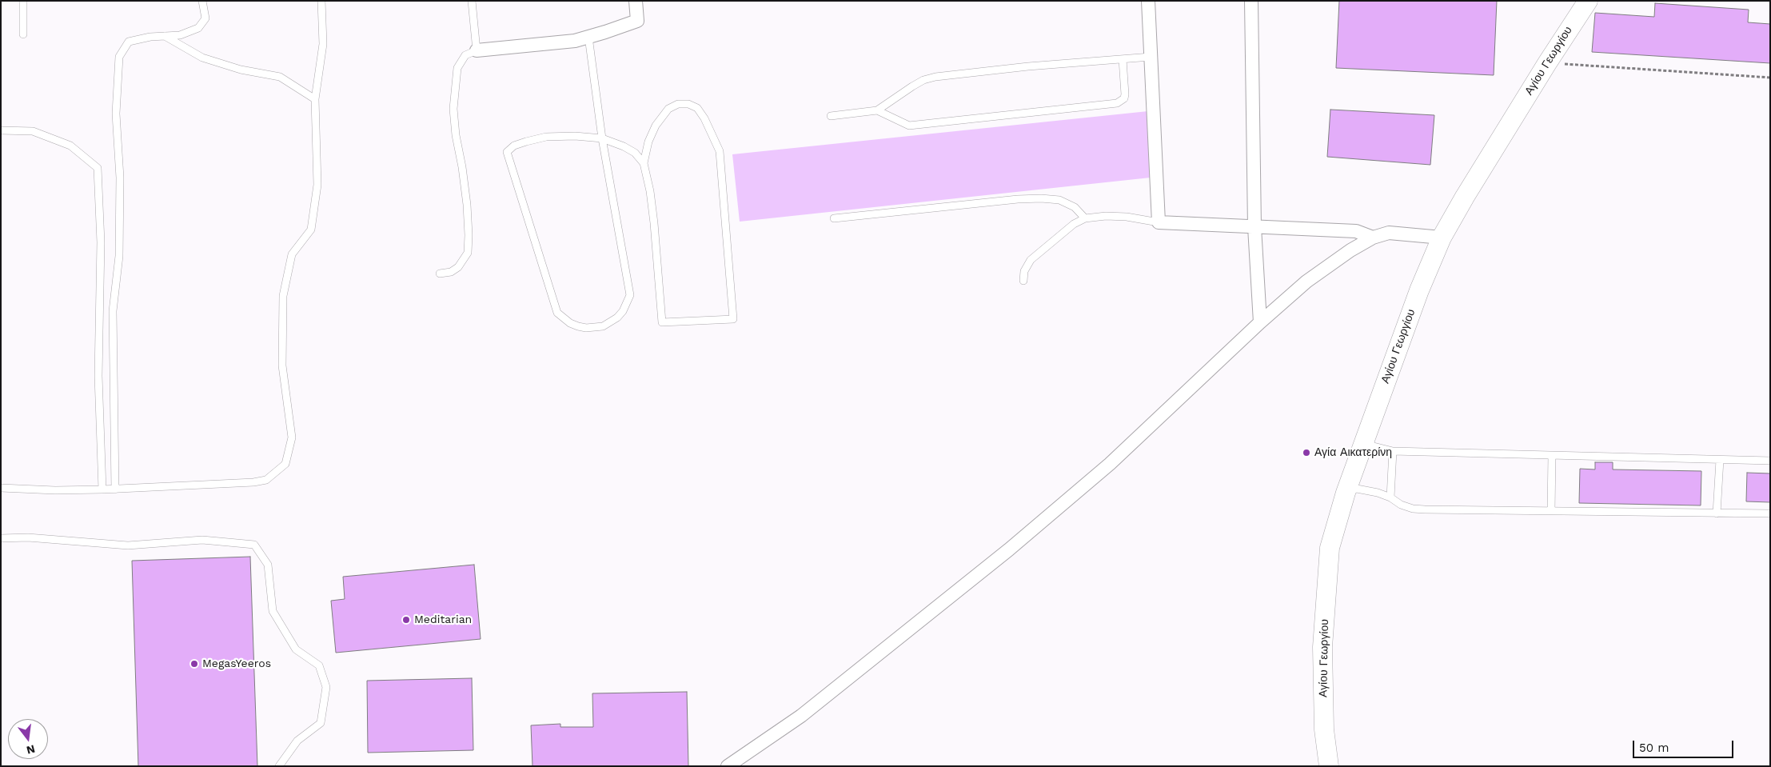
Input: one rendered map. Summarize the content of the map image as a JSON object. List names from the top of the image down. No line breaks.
{"streets":{"main road":["Αγίου Γεωργίου"]},"places":["Αγία Αικατερίνη","Meditarian","MegasYeeros"],"scale_bar":"50 m","north":"bottom"}
